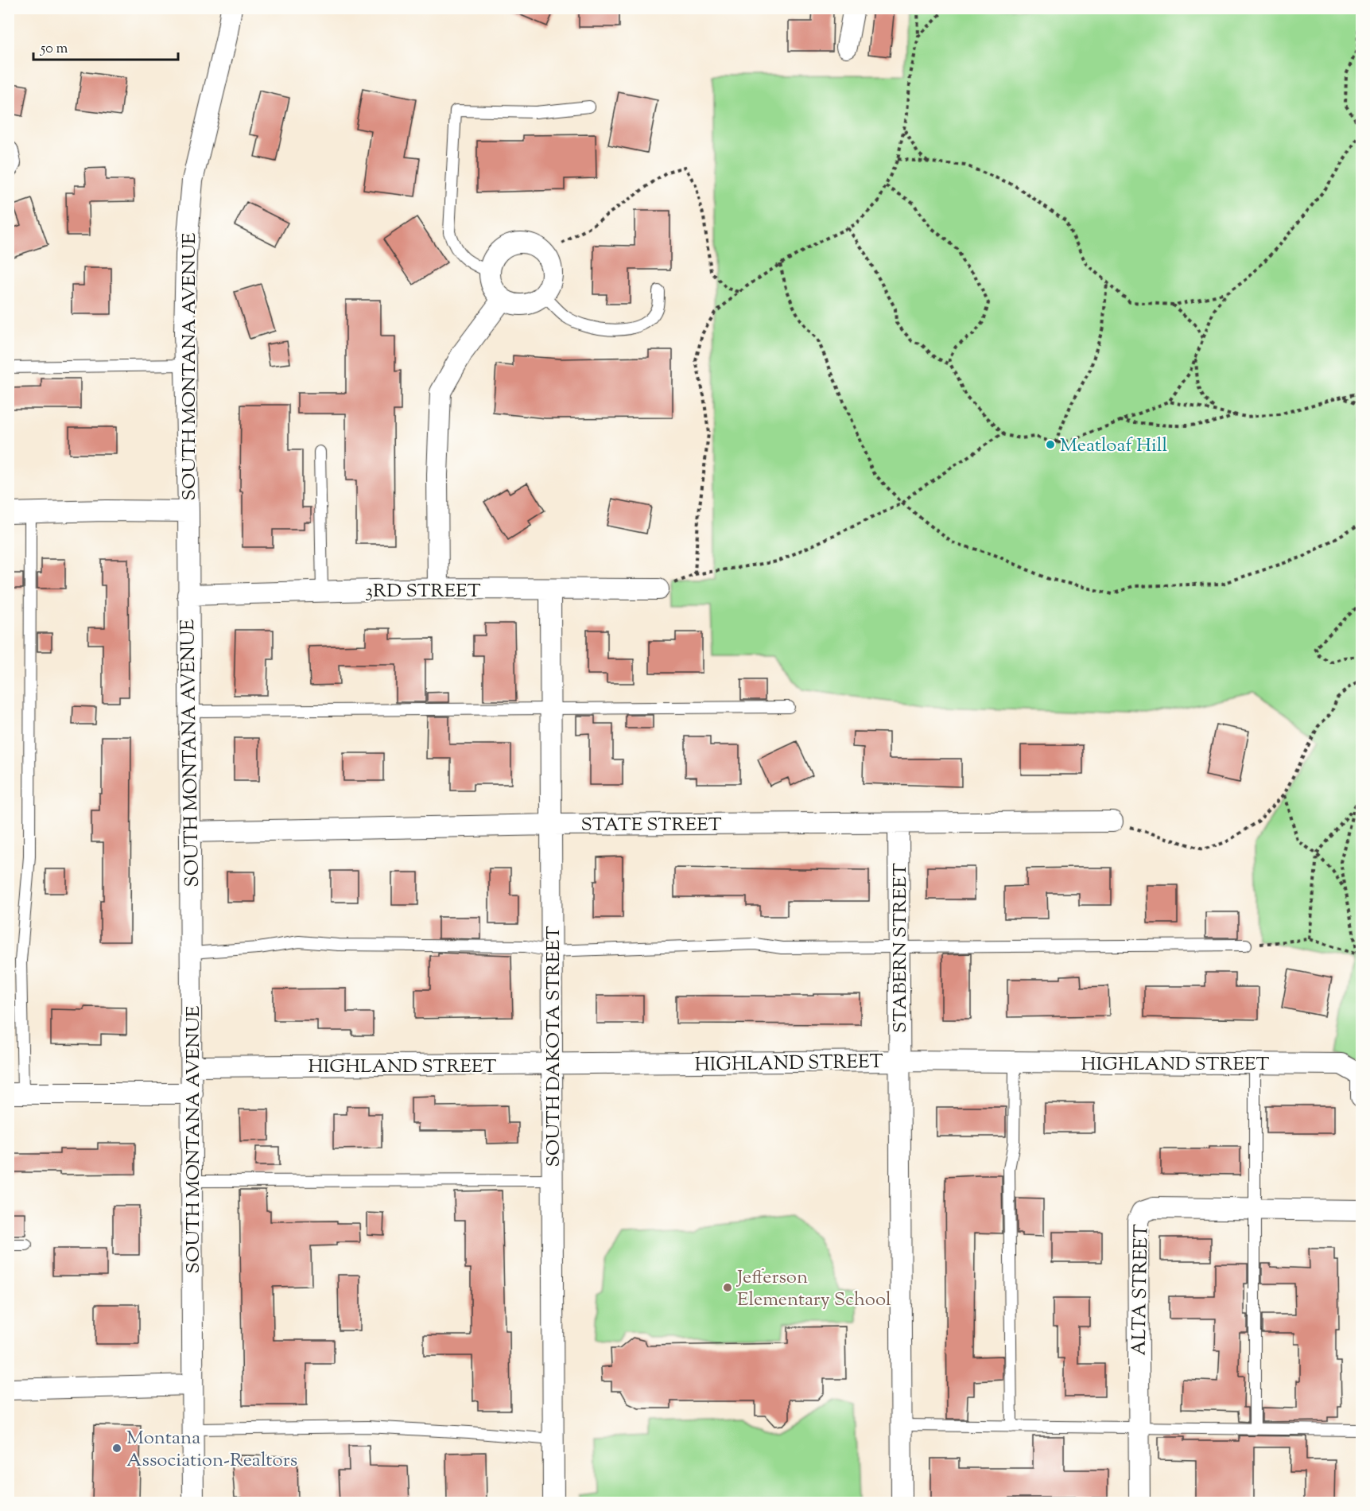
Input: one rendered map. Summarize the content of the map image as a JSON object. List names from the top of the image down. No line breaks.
{"streets":{"street":["SOUTH MONTANA AVENUE","3RD STREET","STATE STREET","STABERN STREET","SOUTH DAKOTA STREET","HIGHLAND STREET","ALTA STREET"]},"crossings":[["SOUTH MONTANA AVENUE","3RD STREET"],["SOUTH MONTANA AVENUE","STATE STREET"],["SOUTH MONTANA AVENUE","HIGHLAND STREET"],["3RD STREET","SOUTH DAKOTA STREET"],["STATE STREET","STABERN STREET"],["STATE STREET","SOUTH DAKOTA STREET"],["STABERN STREET","HIGHLAND STREET"],["SOUTH DAKOTA STREET","HIGHLAND STREET"]],"places":["Meatloaf Hill","Jefferson Elementary School","Montana Association-Realtors"],"scale_bar":"50 m"}
